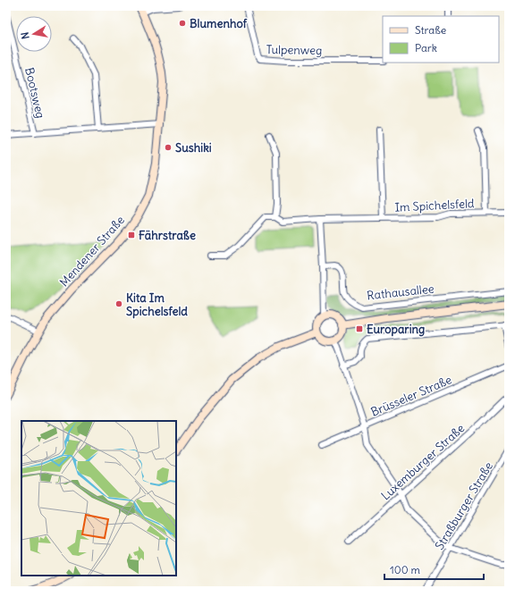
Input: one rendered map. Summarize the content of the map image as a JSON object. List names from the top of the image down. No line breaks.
{"streets":{"street":["Tulpenweg","Bootsweg","Im Spichelsfeld","Mendener Straße","Rathausallee","Brüsseler Straße","Luxemburger Straße","Straßburger Straße"]},"places":{"other":["Blumenhof","Sushiki","Kita Im Spichelsfeld"],"transit":["Fährstraße","Europaring"]},"legend":["Straße","Park"],"scale_bar":"100 m","north":"left"}
